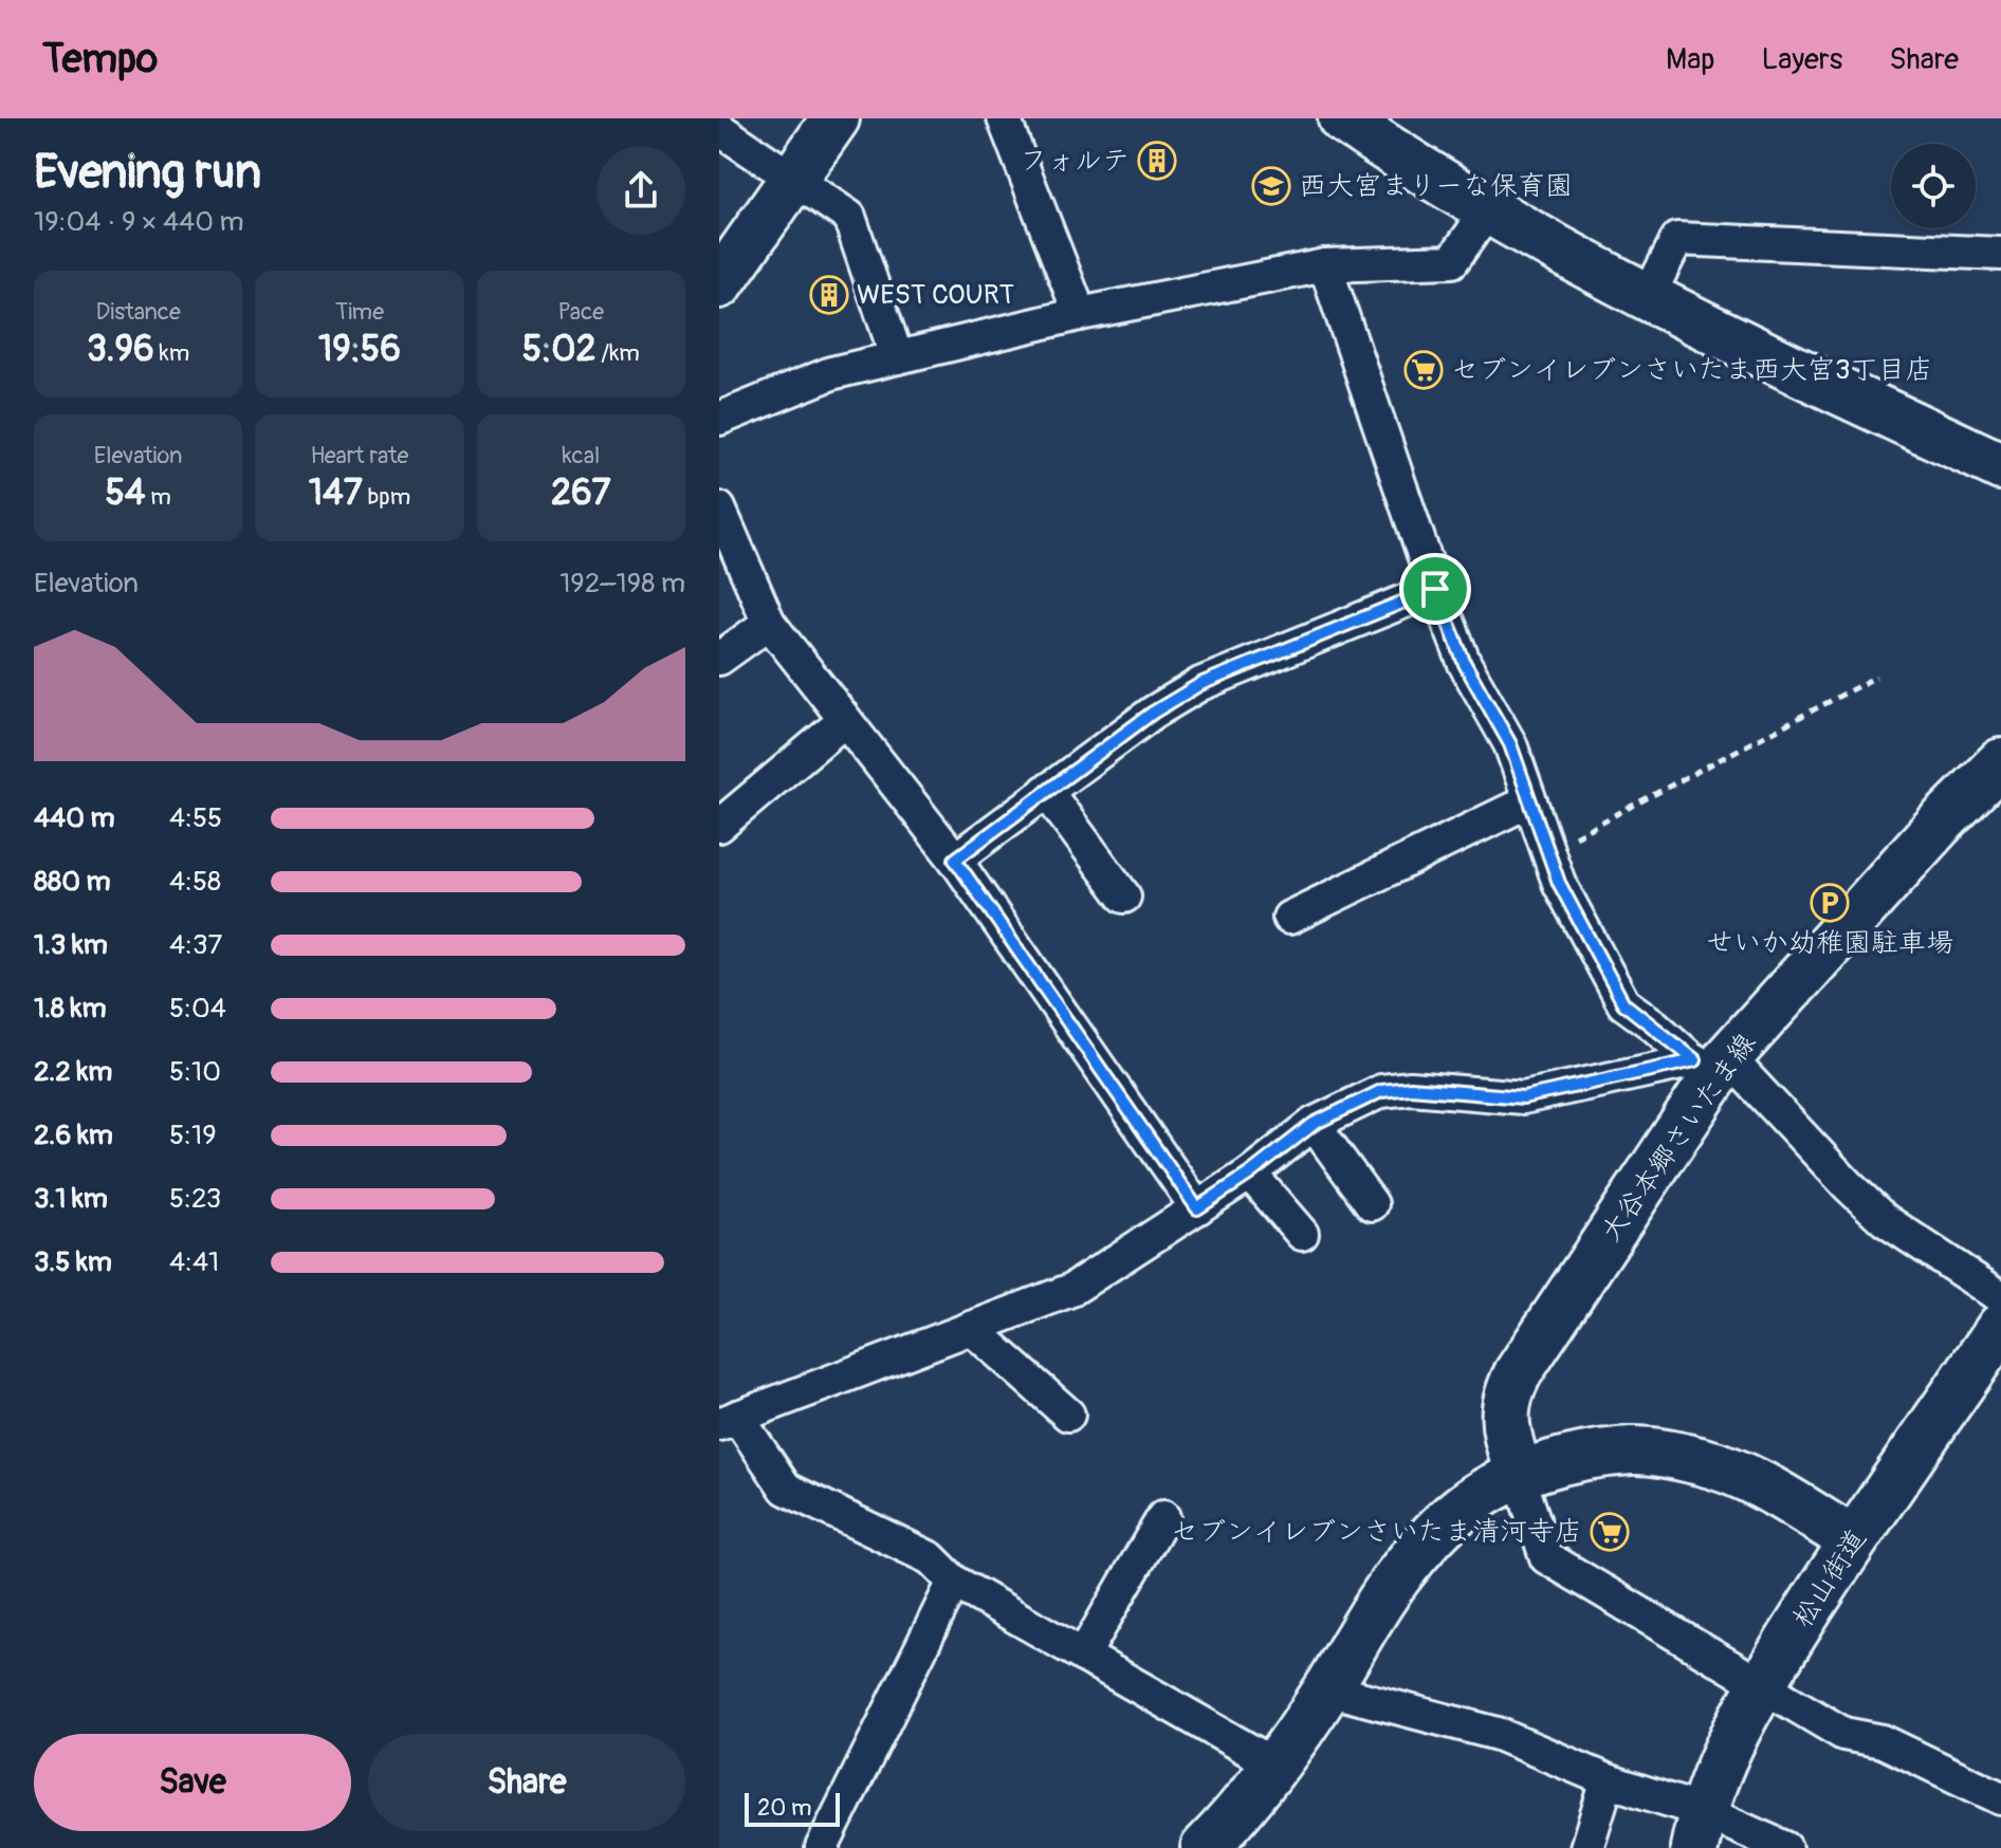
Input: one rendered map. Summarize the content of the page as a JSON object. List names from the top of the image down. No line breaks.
{"streets":{"main road":["大谷本郷さいたま線","松山街道"]},"places":{"building":["フォルテ","WEST COURT"],"school or university":["西大宮まりーな保育園"],"supermarket":["セブンイレブンさいたま西大宮3丁目店","セブンイレブンさいたま清河寺店"],"parking":["せいか幼稚園駐車場"]},"scale_bar":"20 m","page":{"header":"Tempo","nav":["Map","Layers","Share"],"heading":["Evening run","19:04 · 9 × 440 m"],"stats":[["Distance","3.96 km"],["Time","19:56"],["Pace","5:02 /km"],["Elevation","54 m"],["Heart rate","147 bpm"],["kcal","267"]],"chart":["Elevation","192–198 m"],"list":[{"name":"440 m","note":"4:55"},{"name":"880 m","note":"4:58"},{"name":"1.3 km","note":"4:37"},{"name":"1.8 km","note":"5:04"},{"name":"2.2 km","note":"5:10"},{"name":"2.6 km","note":"5:19"},{"name":"3.1 km","note":"5:23"},{"name":"3.5 km","note":"4:41"}],"buttons":["Save","Share"],"scale":"20 m"}}
